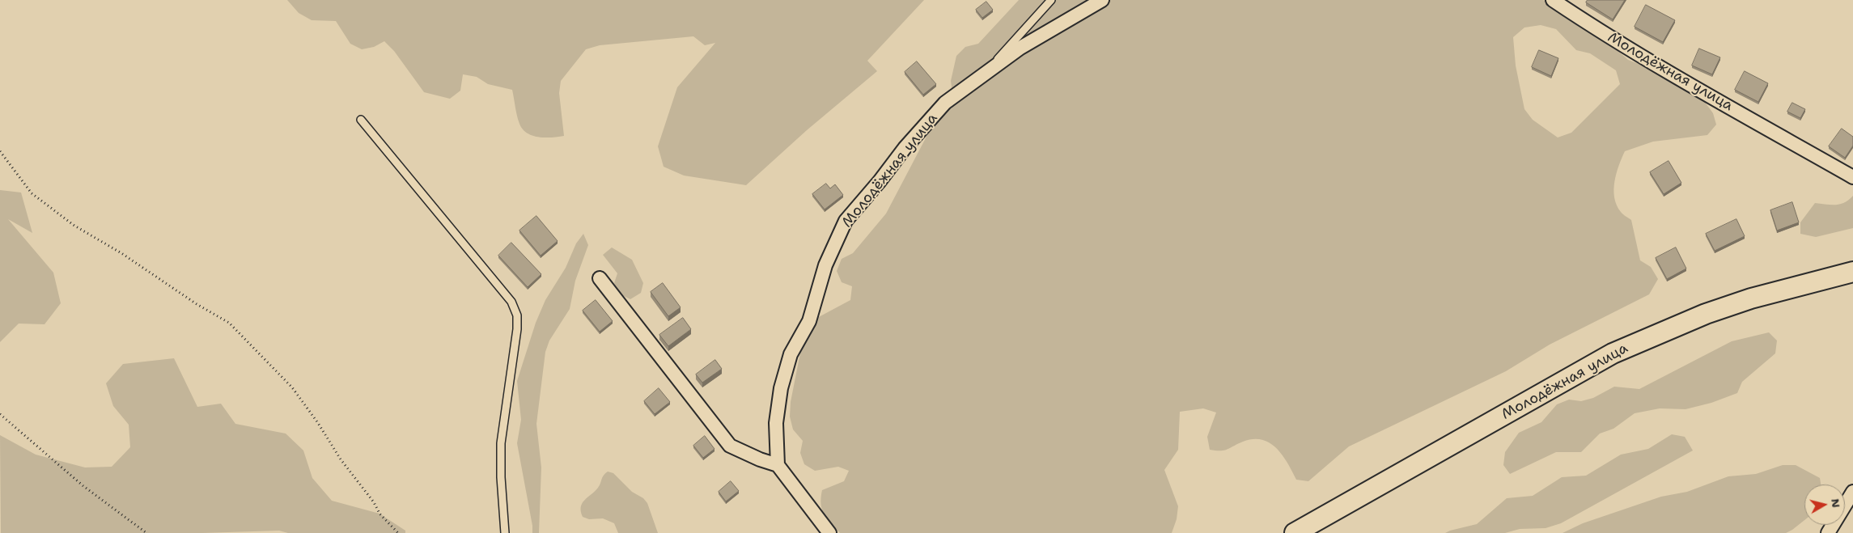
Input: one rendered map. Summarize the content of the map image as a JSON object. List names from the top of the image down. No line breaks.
{"streets":{"street":["Молодёжная улица"]},"north":"right"}
